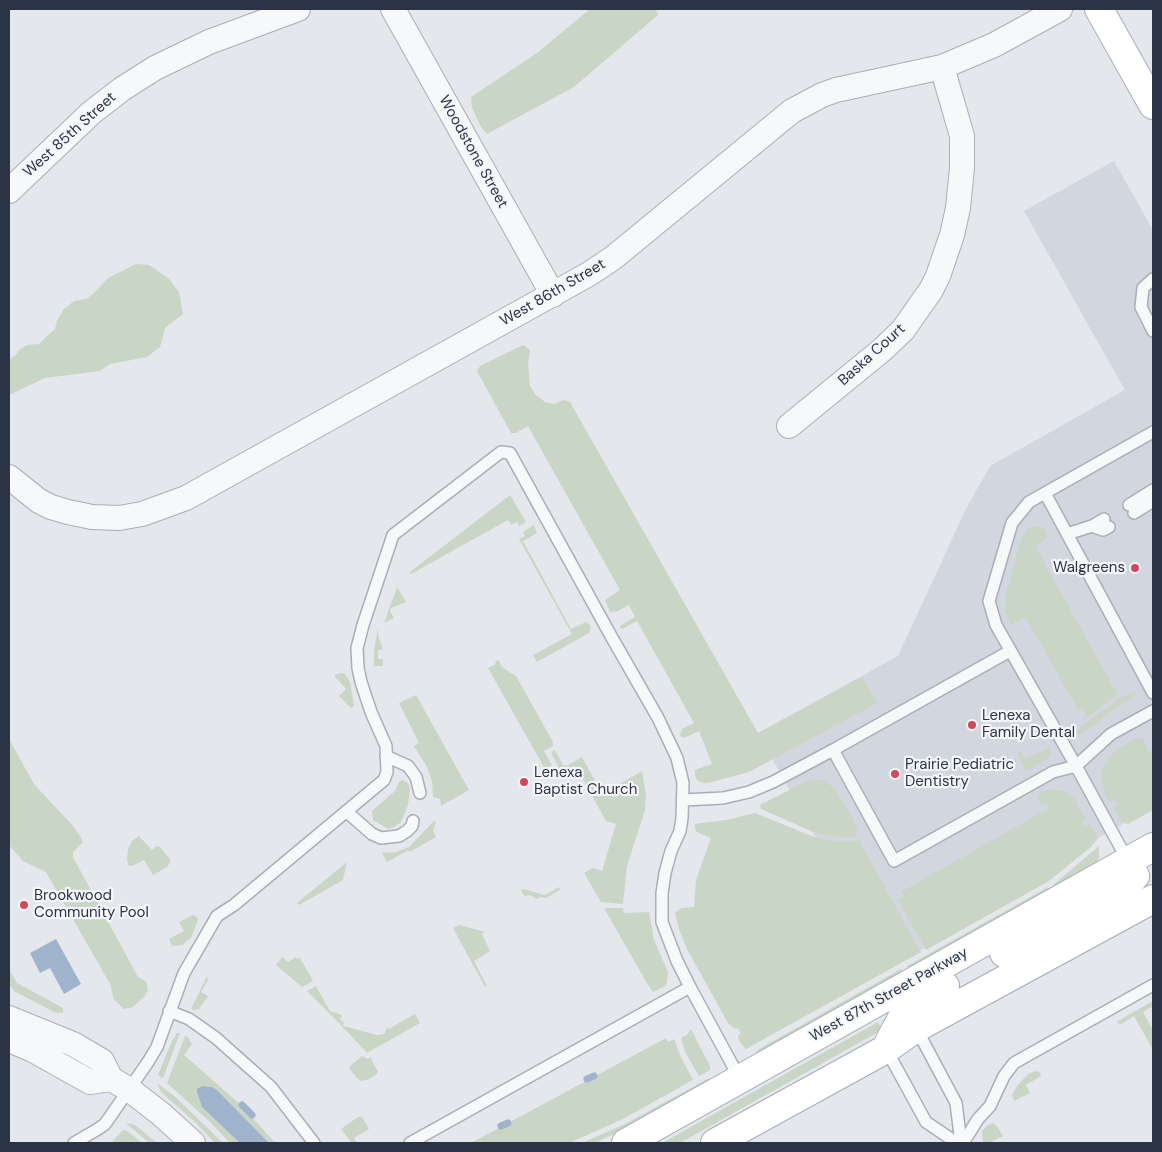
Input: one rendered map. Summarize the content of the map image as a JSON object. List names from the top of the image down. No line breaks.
{"streets":{"main road":["West 87th Street Parkway"],"street":["West 85th Street","Woodstone Street","West 86th Street","Baska Court"]},"crossings":[["Woodstone Street","West 86th Street"],["West 86th Street","Baska Court"]],"places":["Walgreens","Lenexa Family Dental","Prairie Pediatric Dentistry","Lenexa Baptist Church","Brookwood Community Pool"]}
